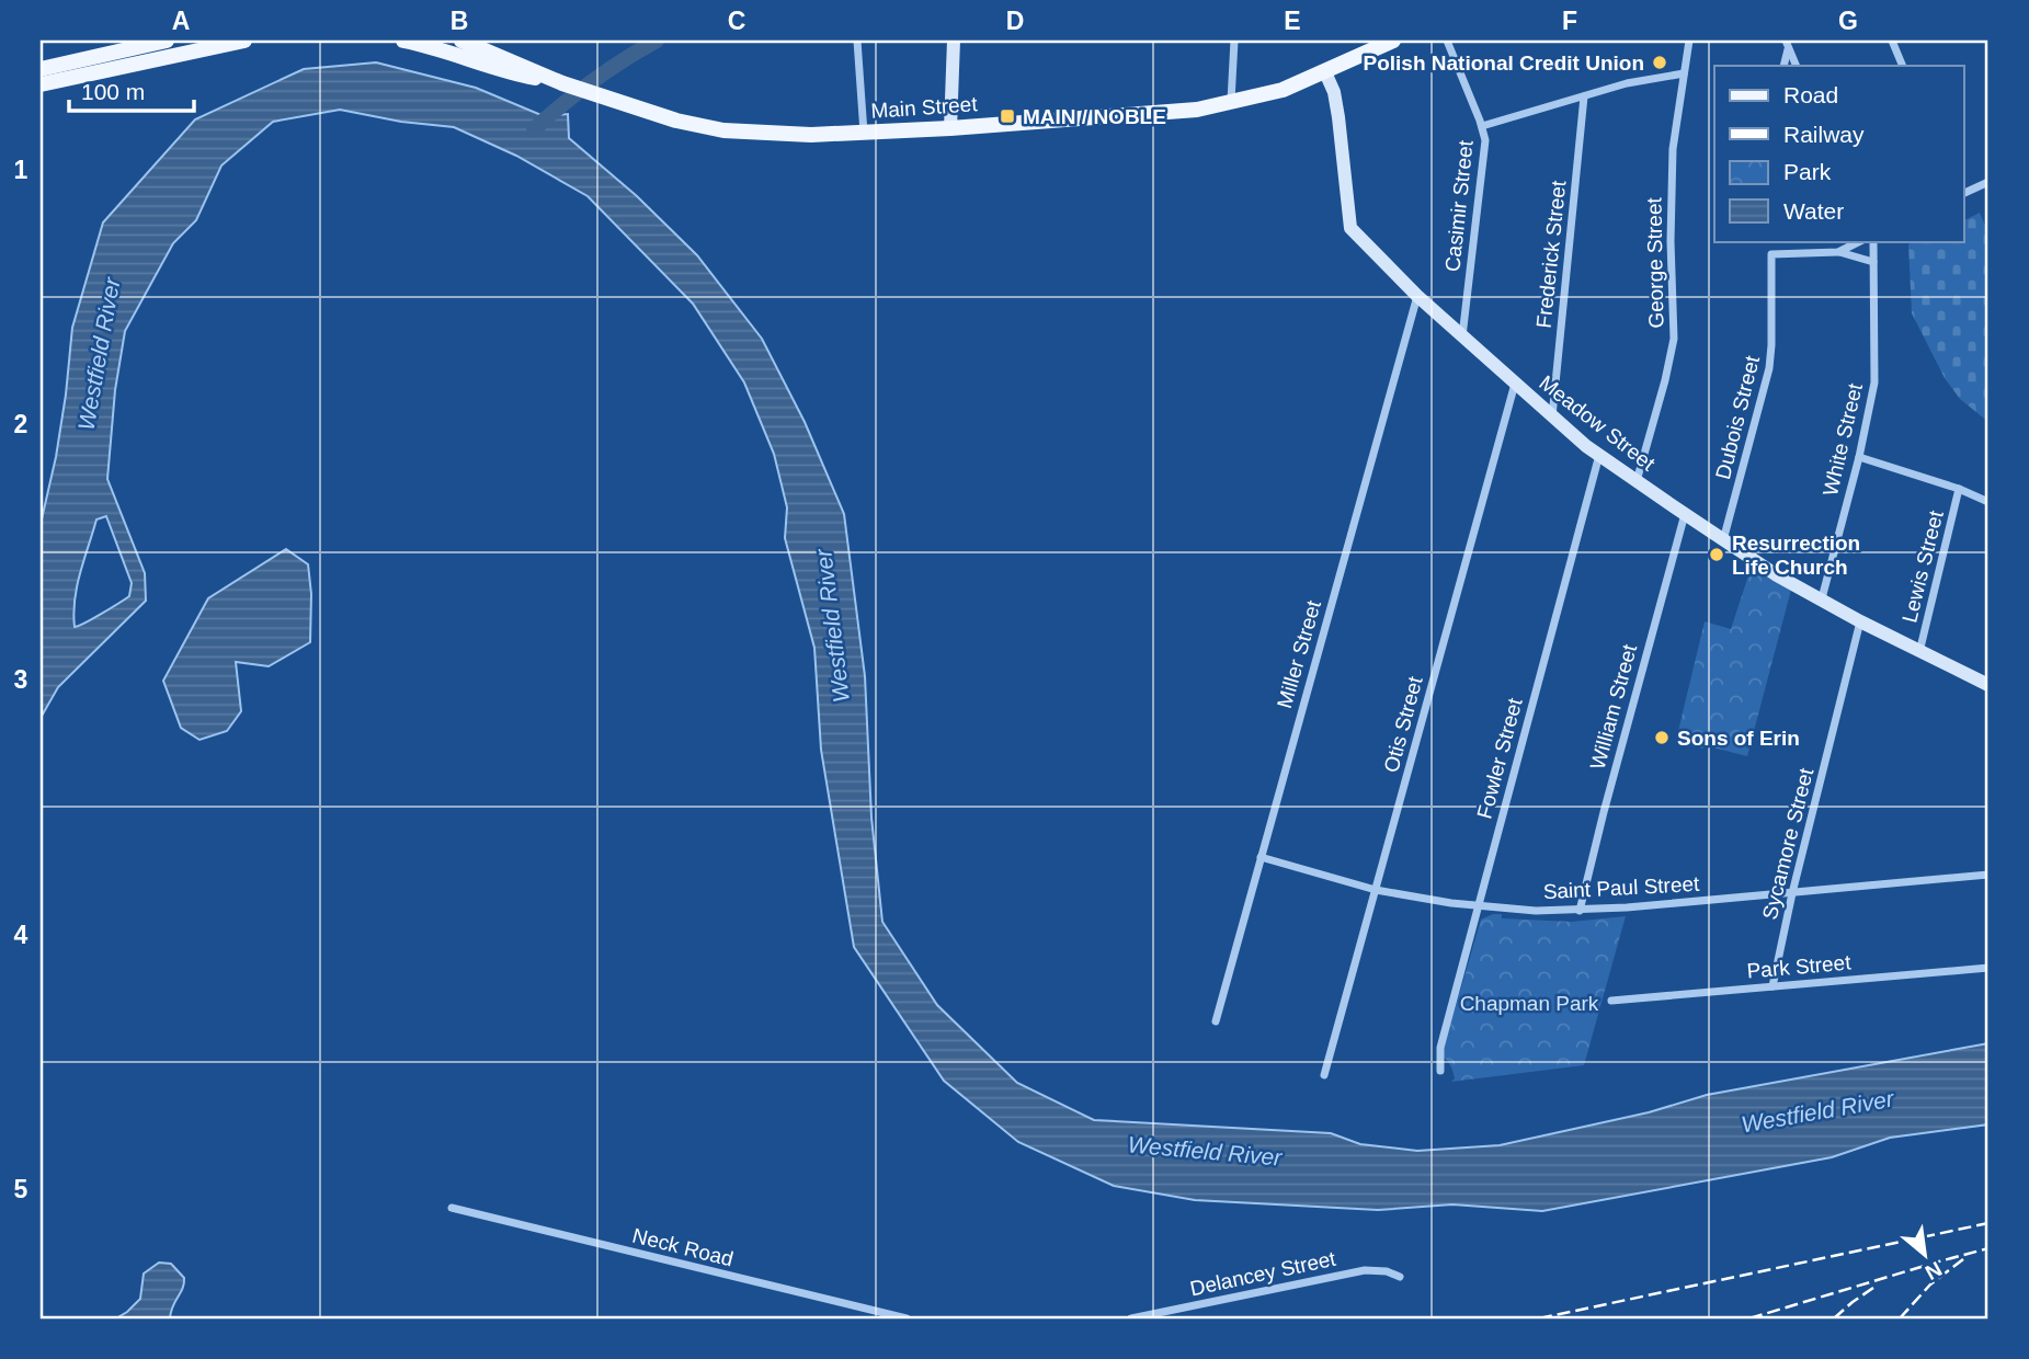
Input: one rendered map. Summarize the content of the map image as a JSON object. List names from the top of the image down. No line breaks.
{"streets":{"main road":["Main Street"],"street":["Casimir Street","Frederick Street","George Street","Dubois Street","Meadow Street","White Street","Lewis Street","Miller Street","William Street","Otis Street","Fowler Street","Sycamore Street","Saint Paul Street","Park Street","Neck Road","Delancey Street"]},"crossings":[["Main Street","Meadow Street"],["Casimir Street","Meadow Street"],["Frederick Street","Meadow Street"],["George Street","Meadow Street"],["Dubois Street","Meadow Street"],["Meadow Street","White Street"],["Meadow Street","Lewis Street"],["Meadow Street","Miller Street"],["Meadow Street","William Street"],["Meadow Street","Otis Street"],["Meadow Street","Fowler Street"],["Meadow Street","Sycamore Street"],["Miller Street","Saint Paul Street"],["William Street","Saint Paul Street"],["Otis Street","Saint Paul Street"],["Fowler Street","Saint Paul Street"],["Sycamore Street","Saint Paul Street"],["Sycamore Street","Park Street"]],"water":["Westfield River"],"parks":["Chapman Park"],"places":{"other":["Polish National Credit Union","Resurrection Life Church","Sons of Erin"],"transit":["MAIN / NOBLE"]},"legend":["Road","Railway","Park","Water"],"scale_bar":"100 m","north":"bottom right","grid":{"columns":["A","B","C","D","E","F","G"],"rows":["1","2","3","4","5"]}}
